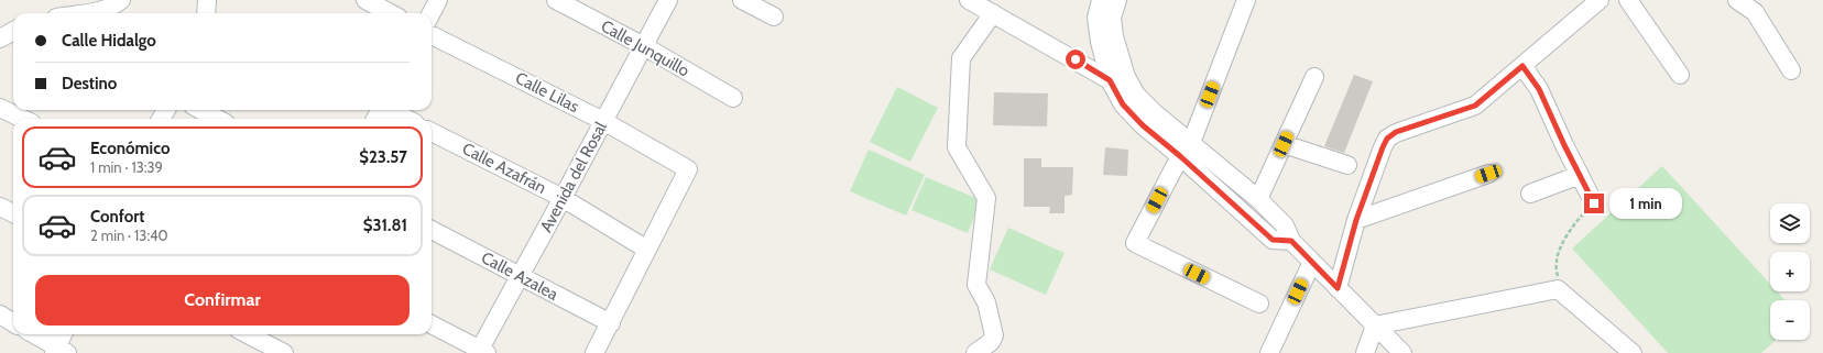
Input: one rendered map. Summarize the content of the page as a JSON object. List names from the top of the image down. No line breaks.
{"streets":{"street":["Calle Junquillo","Calle Lilas","Calle Azafrán","Avenida del Rosal","Calle Azalea"]},"crossings":[["Calle Junquillo","Avenida del Rosal"],["Calle Lilas","Calle Azafrán"],["Calle Lilas","Avenida del Rosal"],["Calle Azafrán","Avenida del Rosal"],["Avenida del Rosal","Calle Azalea"]],"page":{"banner":["Calle Hidalgo","Destino"],"list":[{"name":"Económico","note":"1 min · 13:39","value":"$23.57"},{"name":"Confort","note":"2 min · 13:40","value":"$31.81"}],"bubble":"1 min","map_buttons":["+","−"],"buttons":"Confirmar"}}
